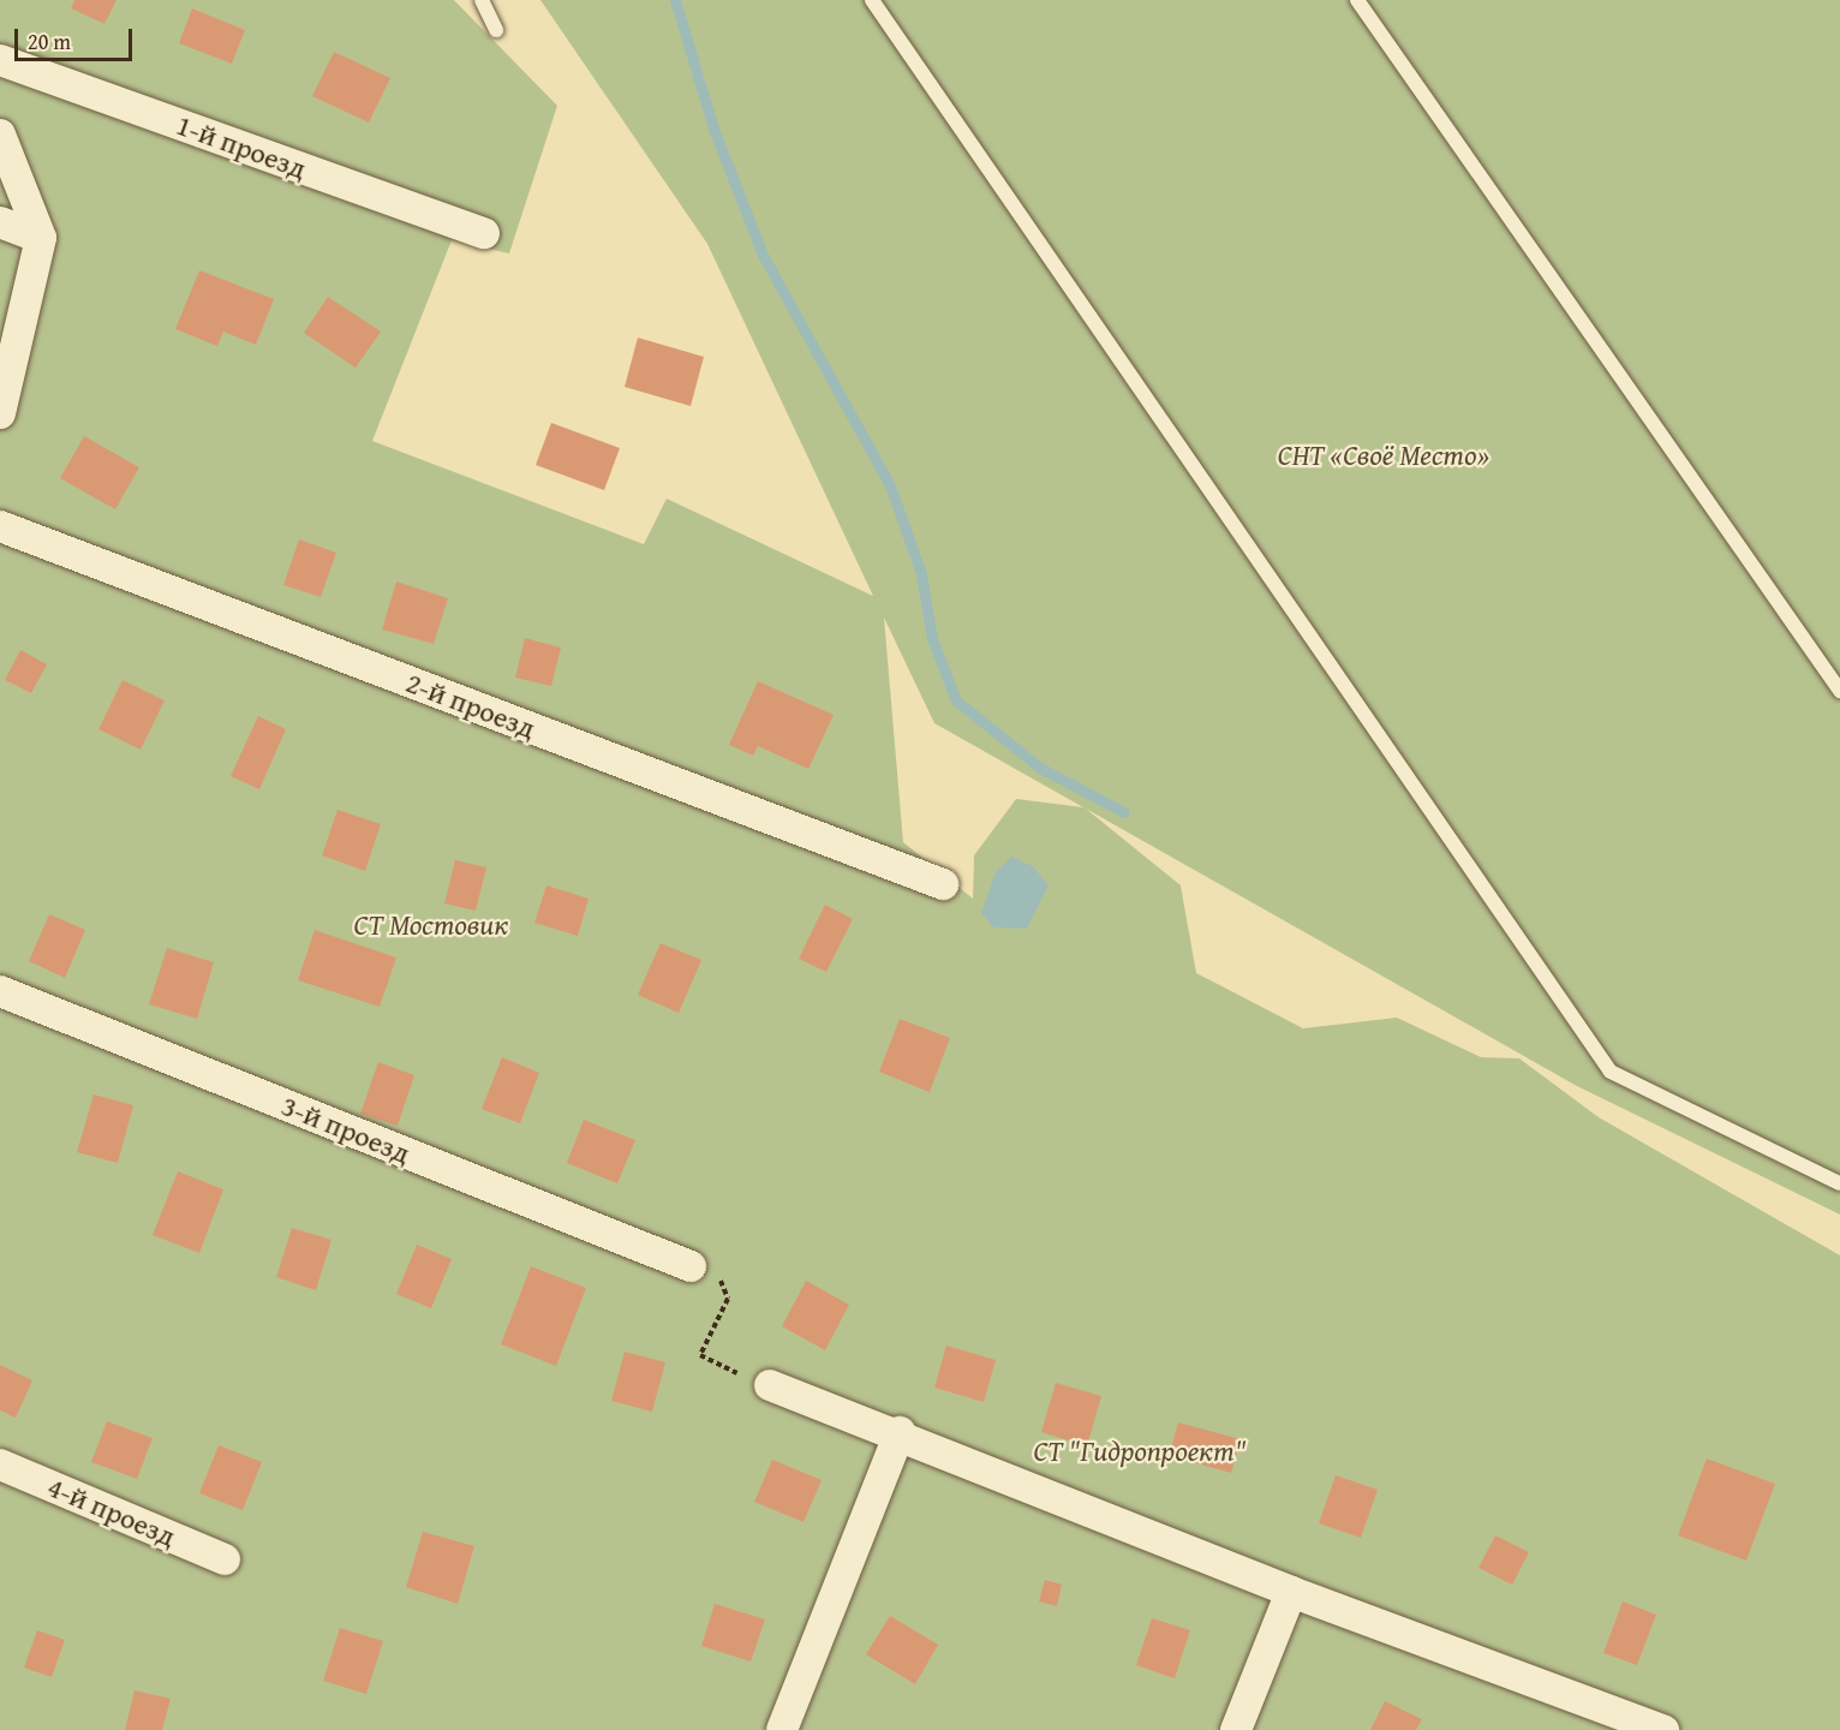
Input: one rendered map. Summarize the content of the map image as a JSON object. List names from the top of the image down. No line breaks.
{"streets":{"street":["1-й проезд","2-й проезд","3-й проезд","4-й проезд"]},"parks":["СНТ «Своё Место»","СТ Мостовик","СТ \"Гидропроект\""],"scale_bar":"20 m"}
